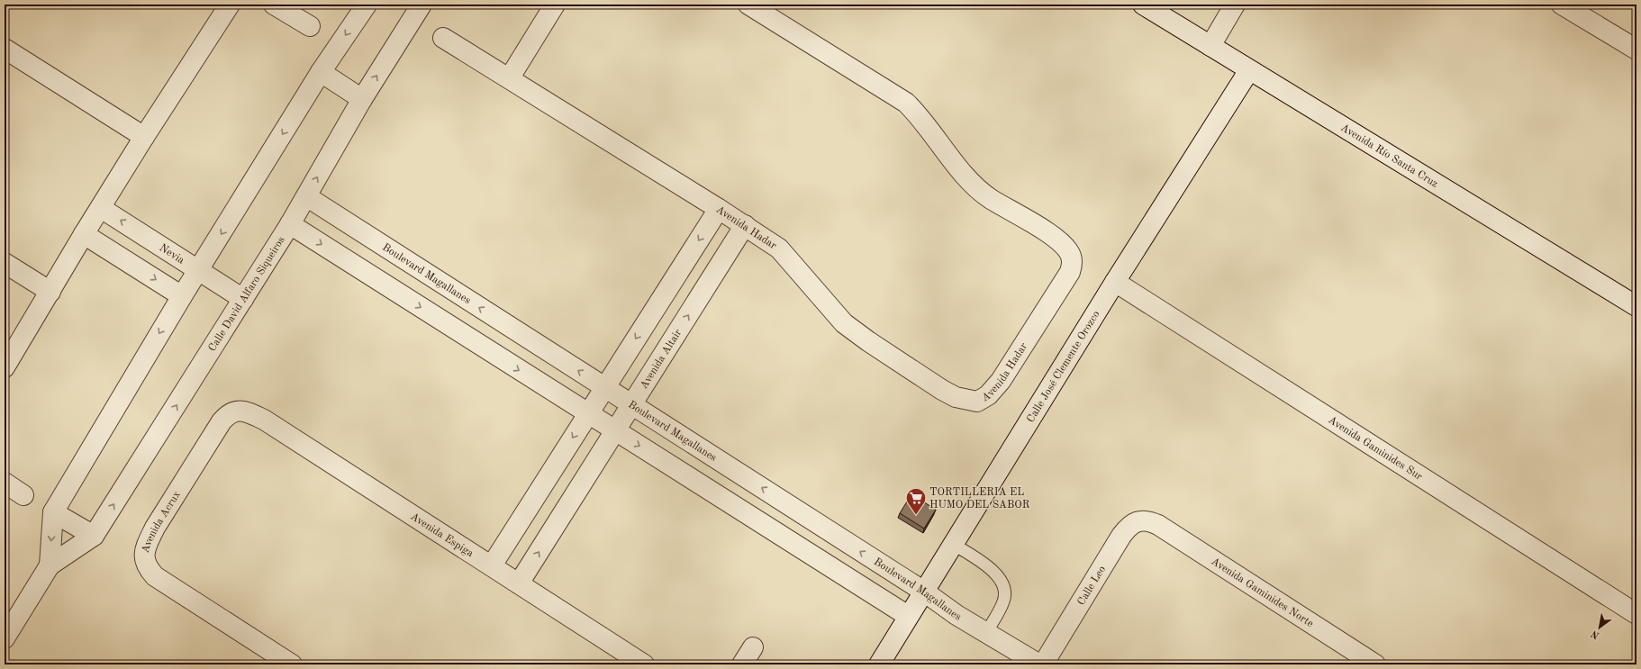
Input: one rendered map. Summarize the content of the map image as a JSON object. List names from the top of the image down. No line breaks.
{"streets":{"street":["Avenida Río Santa Cruz","Avenida Hadar","Nevia","Boulevard Magallanes","Calle David Alfaro Siqueiros","Avenida Altair","Calle José Clemente Orozco","Avenida Gaminides Sur","Avenida Acrux","Avenida Espiga","Calle Leo","Avenida Gaminides Norte"]},"crossings":[["Avenida Río Santa Cruz","Calle José Clemente Orozco"],["Avenida Hadar","Avenida Altair"],["Nevia","Calle David Alfaro Siqueiros"],["Boulevard Magallanes","Calle David Alfaro Siqueiros"],["Boulevard Magallanes","Avenida Altair"],["Boulevard Magallanes","Calle José Clemente Orozco"],["Avenida Altair","Avenida Espiga"],["Calle José Clemente Orozco","Avenida Gaminides Sur"],["Avenida Acrux","Avenida Espiga"],["Calle Leo","Avenida Gaminides Norte"]],"places":{"supermarket":["TORTILLERIA EL HUMO DEL SABOR"]},"north":"bottom left"}
